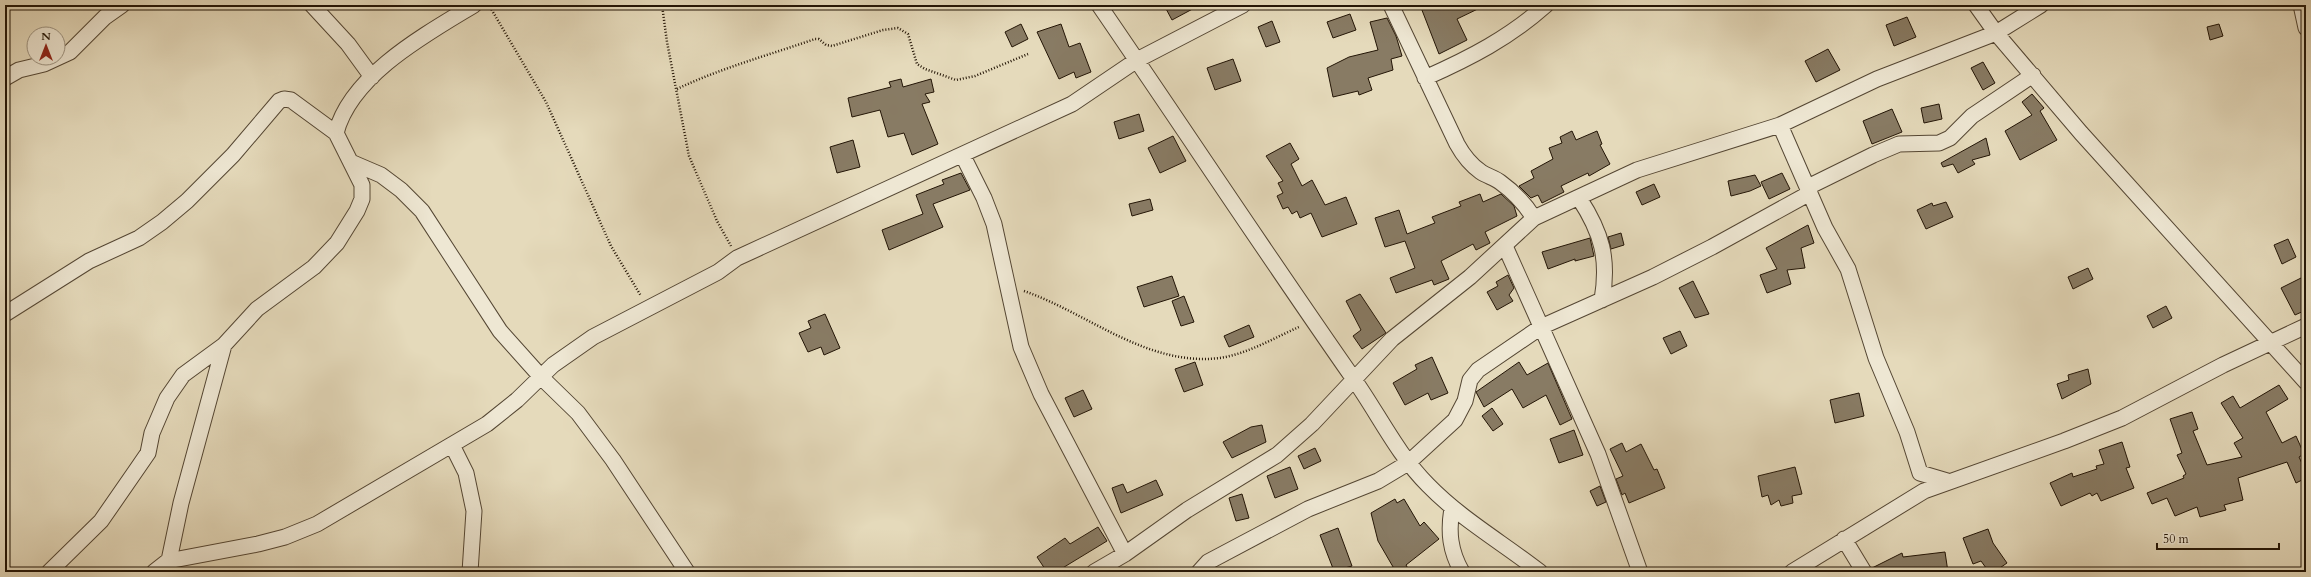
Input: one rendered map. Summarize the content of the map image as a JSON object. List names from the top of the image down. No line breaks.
{"scale_bar":"50 m","north":"top"}
